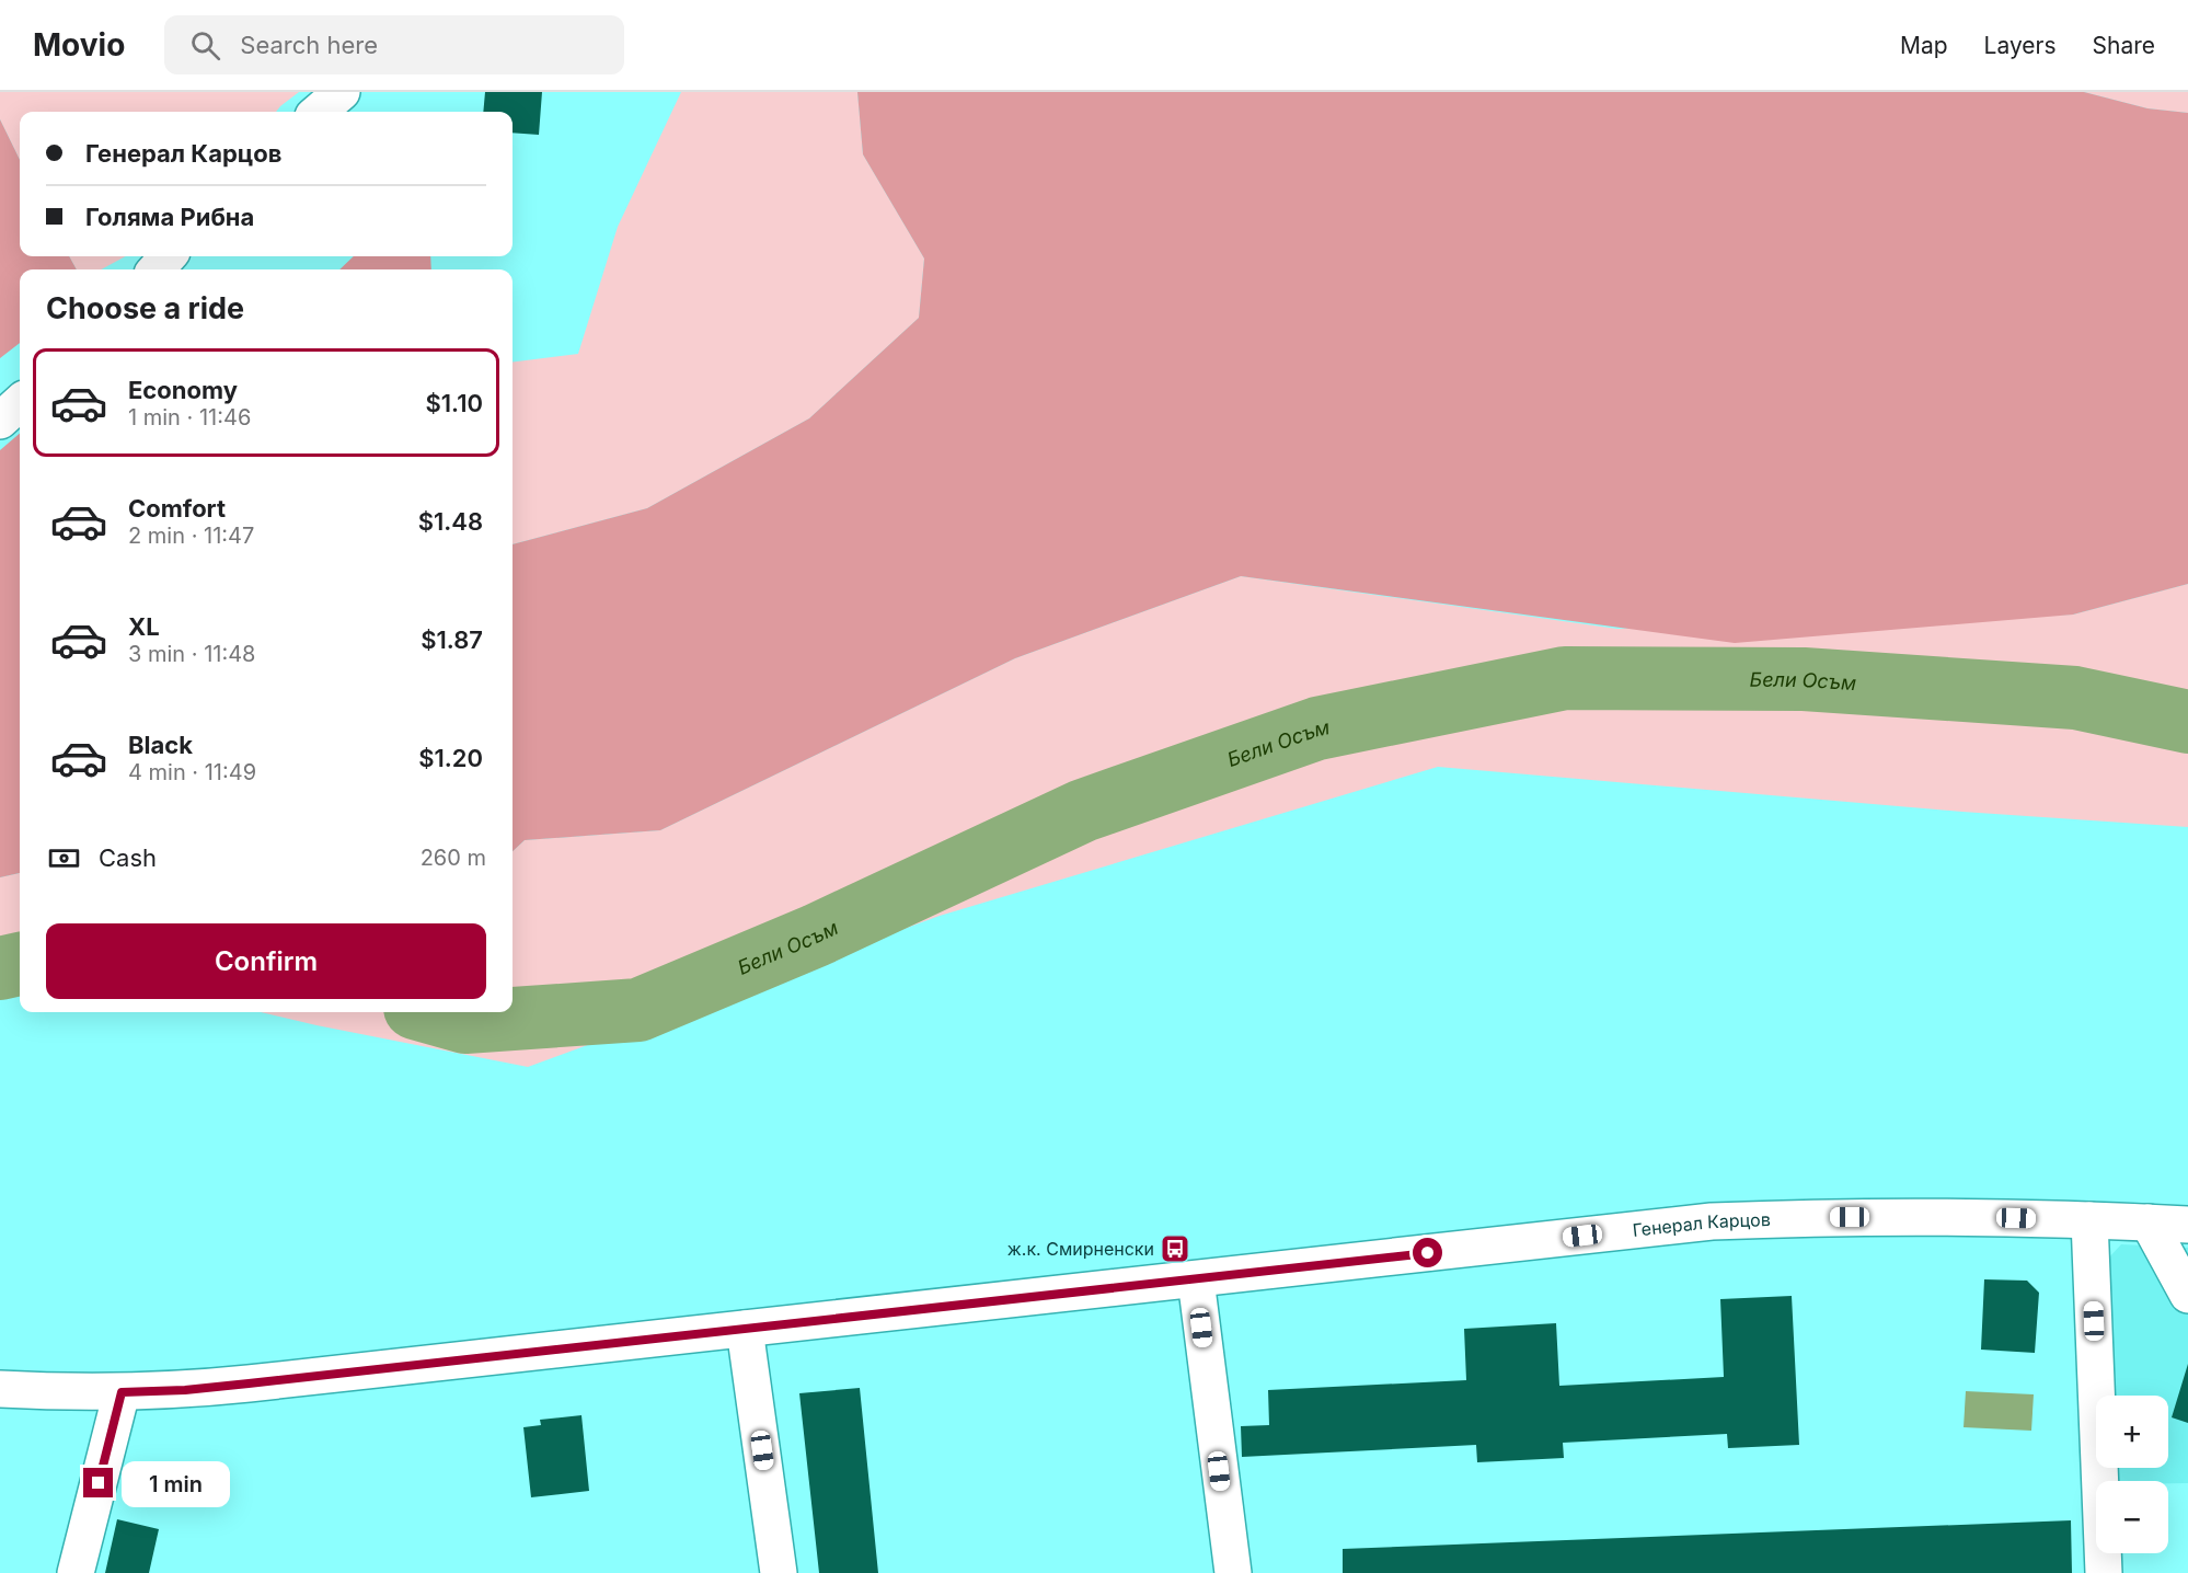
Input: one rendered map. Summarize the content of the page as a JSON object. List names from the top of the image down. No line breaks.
{"streets":{"main road":["Генерал Карцов"]},"water":["Бели Осъм"],"places":{"bus stop":["ж.к. Смирненски"]},"page":{"header":"Movio","search":"Search here","nav":["Map","Layers","Share"],"banner":["Генерал Карцов","Голяма Рибна"],"heading":"Choose a ride","list":[{"name":"Economy","note":"1 min · 11:46","value":"$1.10"},{"name":"Comfort","note":"2 min · 11:47","value":"$1.48"},{"name":"XL","note":"3 min · 11:48","value":"$1.87"},{"name":"Black","note":"4 min · 11:49","value":"$1.20"}],"pay":["Cash","260 m"],"buttons":"Confirm","map_buttons":["+","−"],"bubble":"1 min"}}
